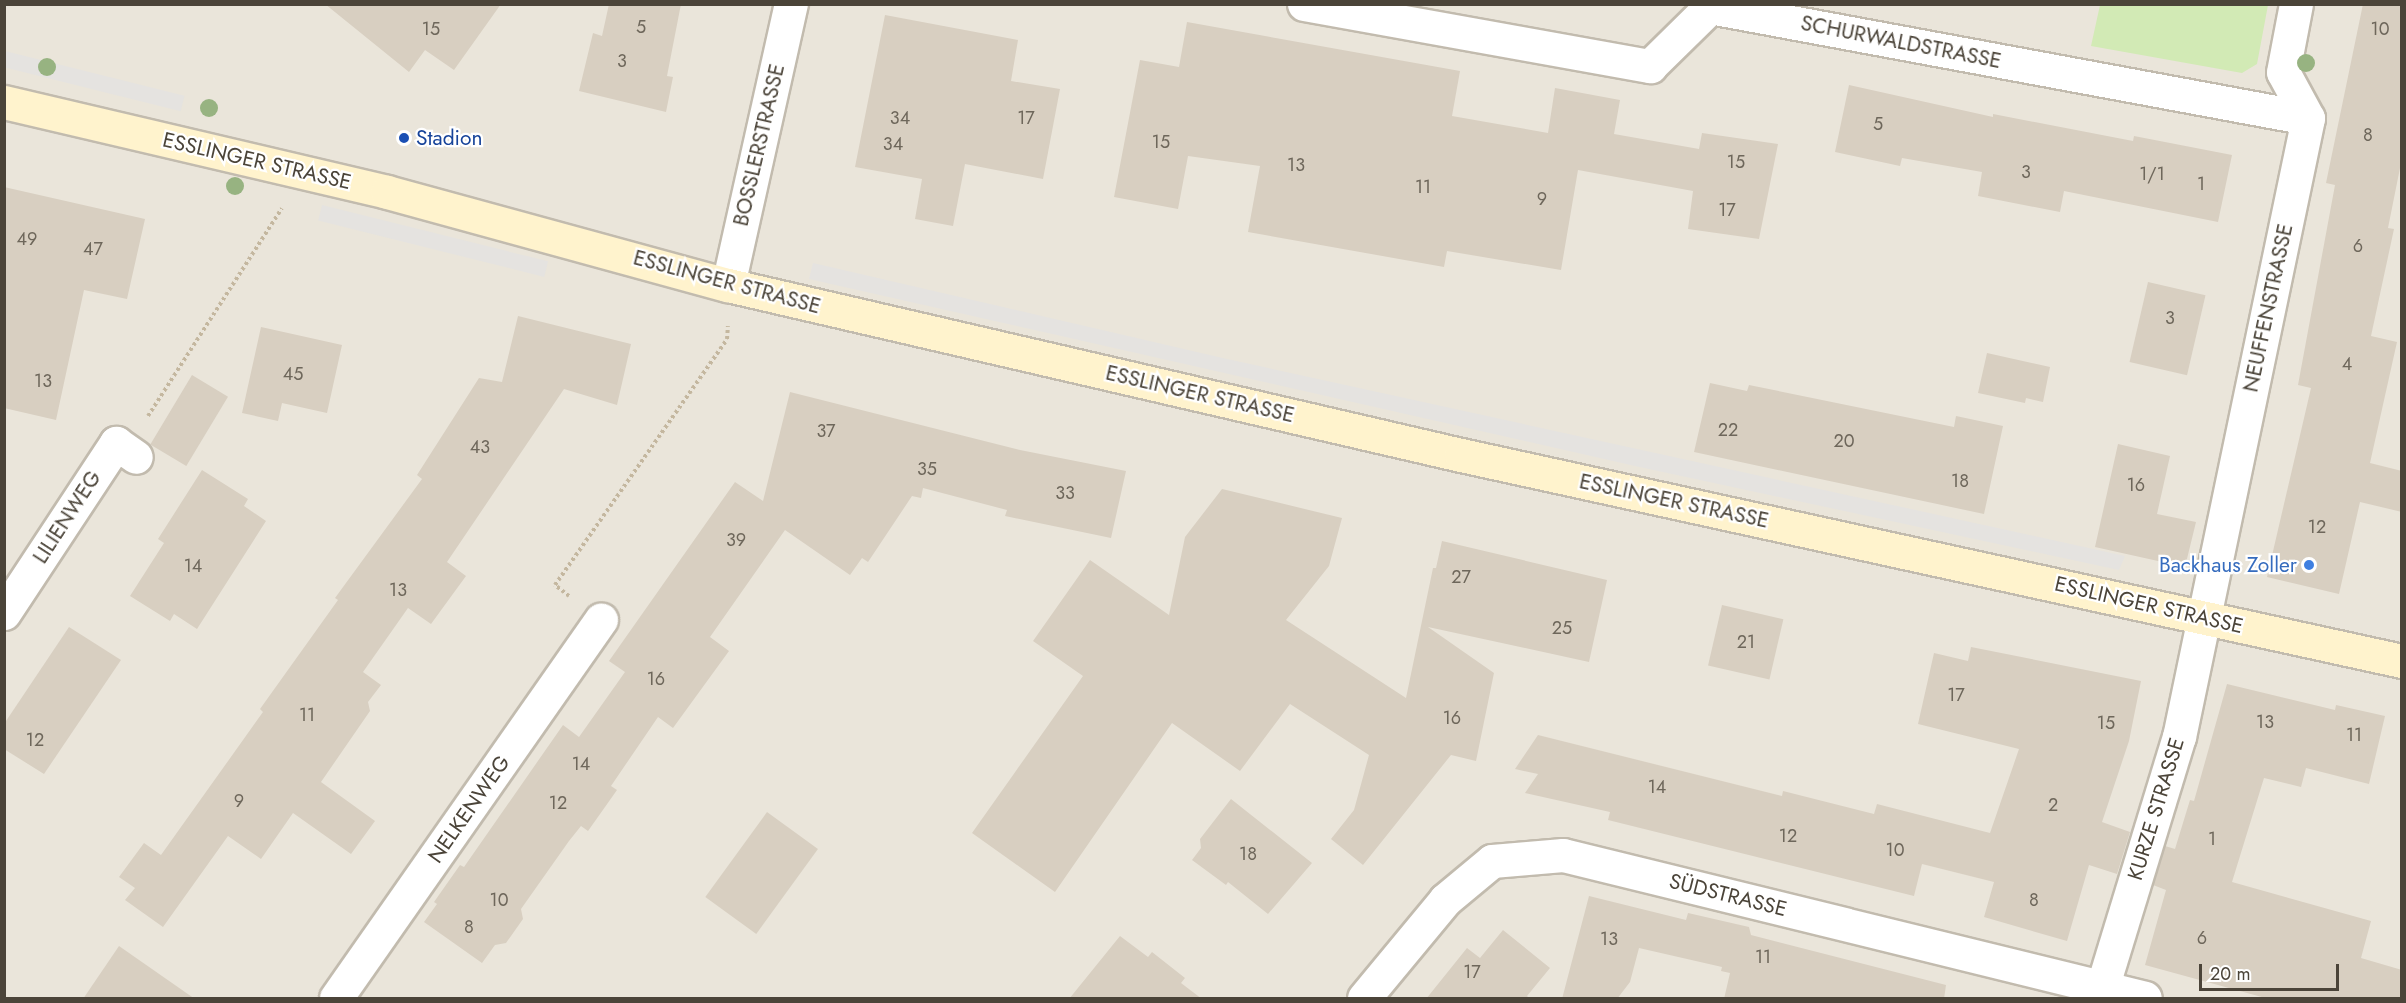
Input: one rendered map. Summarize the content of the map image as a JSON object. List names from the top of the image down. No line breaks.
{"streets":{"main road":["ESSLINGER STRASSE"],"street":["SCHURWALDSTRASSE","BOSSLERSTRASSE","NEUFFENSTRASSE","LILIENWEG","NELKENWEG","KURZE STRASSE","SÜDSTRASSE"]},"crossings":[["SCHURWALDSTRASSE","NEUFFENSTRASSE"],["BOSSLERSTRASSE","ESSLINGER STRASSE"],["ESSLINGER STRASSE","NEUFFENSTRASSE"],["ESSLINGER STRASSE","KURZE STRASSE"],["NEUFFENSTRASSE","KURZE STRASSE"],["KURZE STRASSE","SÜDSTRASSE"]],"places":["Stadion","Backhaus Zoller"],"house_numbers":["5","15","10","3","34","17","5","8","15","34","15","13","3","1/1","1","11","9","17","49","6","47","3","4","45","13","22","37","20","43","35","18","16","33","12","39","14","27","13","25","21","16","17","11","16","13","15","11","12","14","14","9","12","2","12","1","10","18","10","8","8","6","13","11","17"],"scale_bar":"20 m"}
